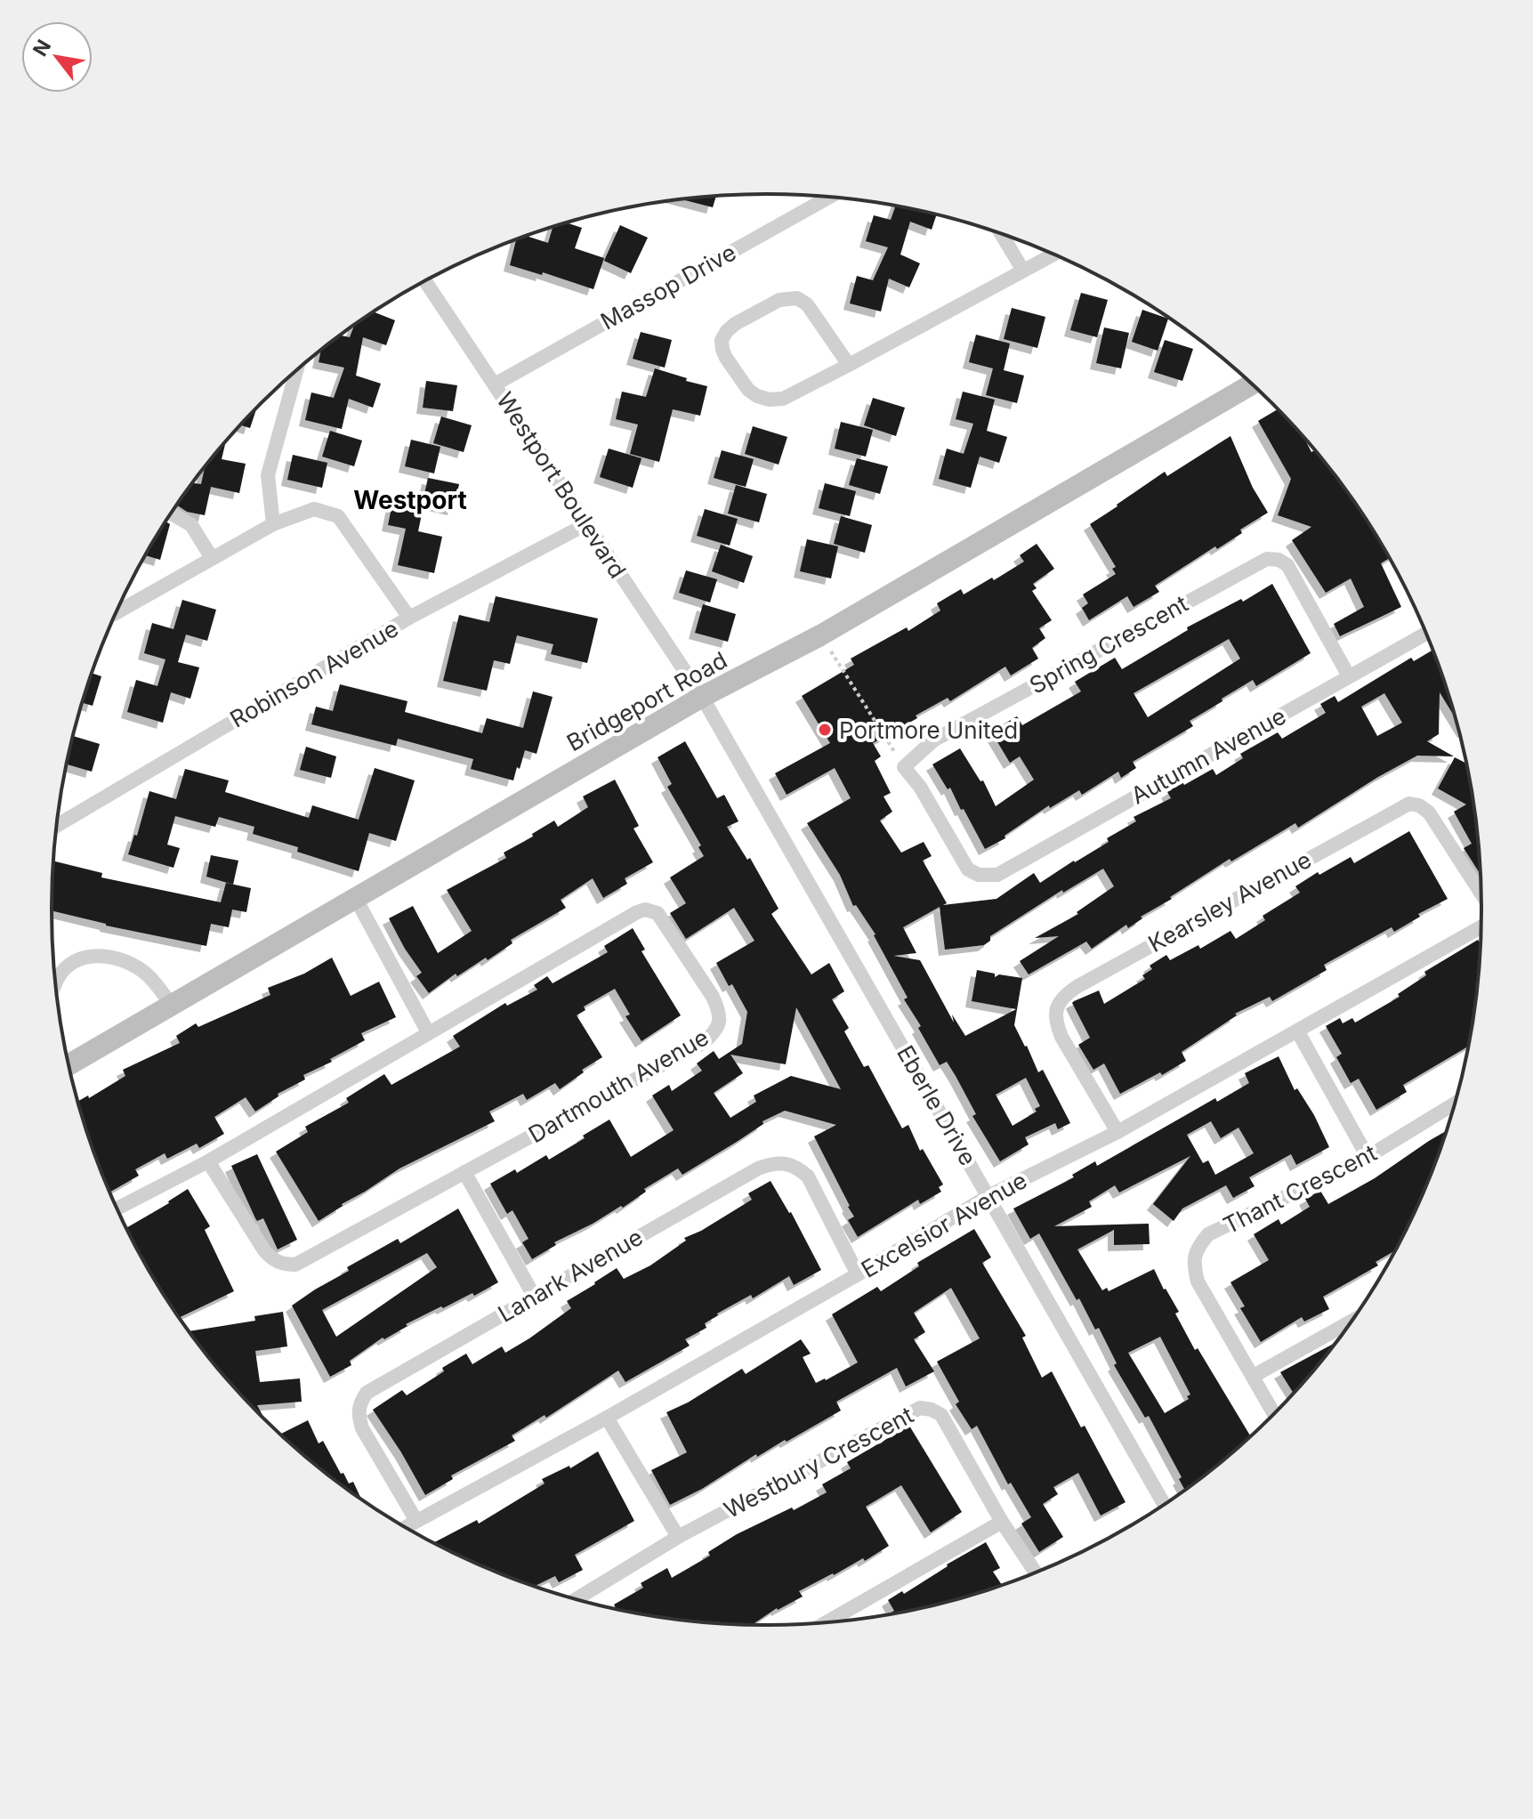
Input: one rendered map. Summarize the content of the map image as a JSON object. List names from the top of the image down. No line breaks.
{"streets":{"main road":["Bridgeport Road"],"street":["Massop Drive","Westport Boulevard","Spring Crescent","Robinson Avenue","Autumn Avenue","Kearsley Avenue","Dartmouth Avenue","Eberle Drive","Thant Crescent","Excelsior Avenue","Lanark Avenue","Westbury Crescent"]},"crossings":[["Massop Drive","Westport Boulevard"],["Westport Boulevard","Robinson Avenue"],["Westport Boulevard","Bridgeport Road"],["Westport Boulevard","Eberle Drive"],["Spring Crescent","Autumn Avenue"],["Bridgeport Road","Eberle Drive"],["Kearsley Avenue","Excelsior Avenue"],["Eberle Drive","Excelsior Avenue"],["Excelsior Avenue","Lanark Avenue"]],"districts":["Westport"],"places":["Portmore United"],"north":"top left"}
